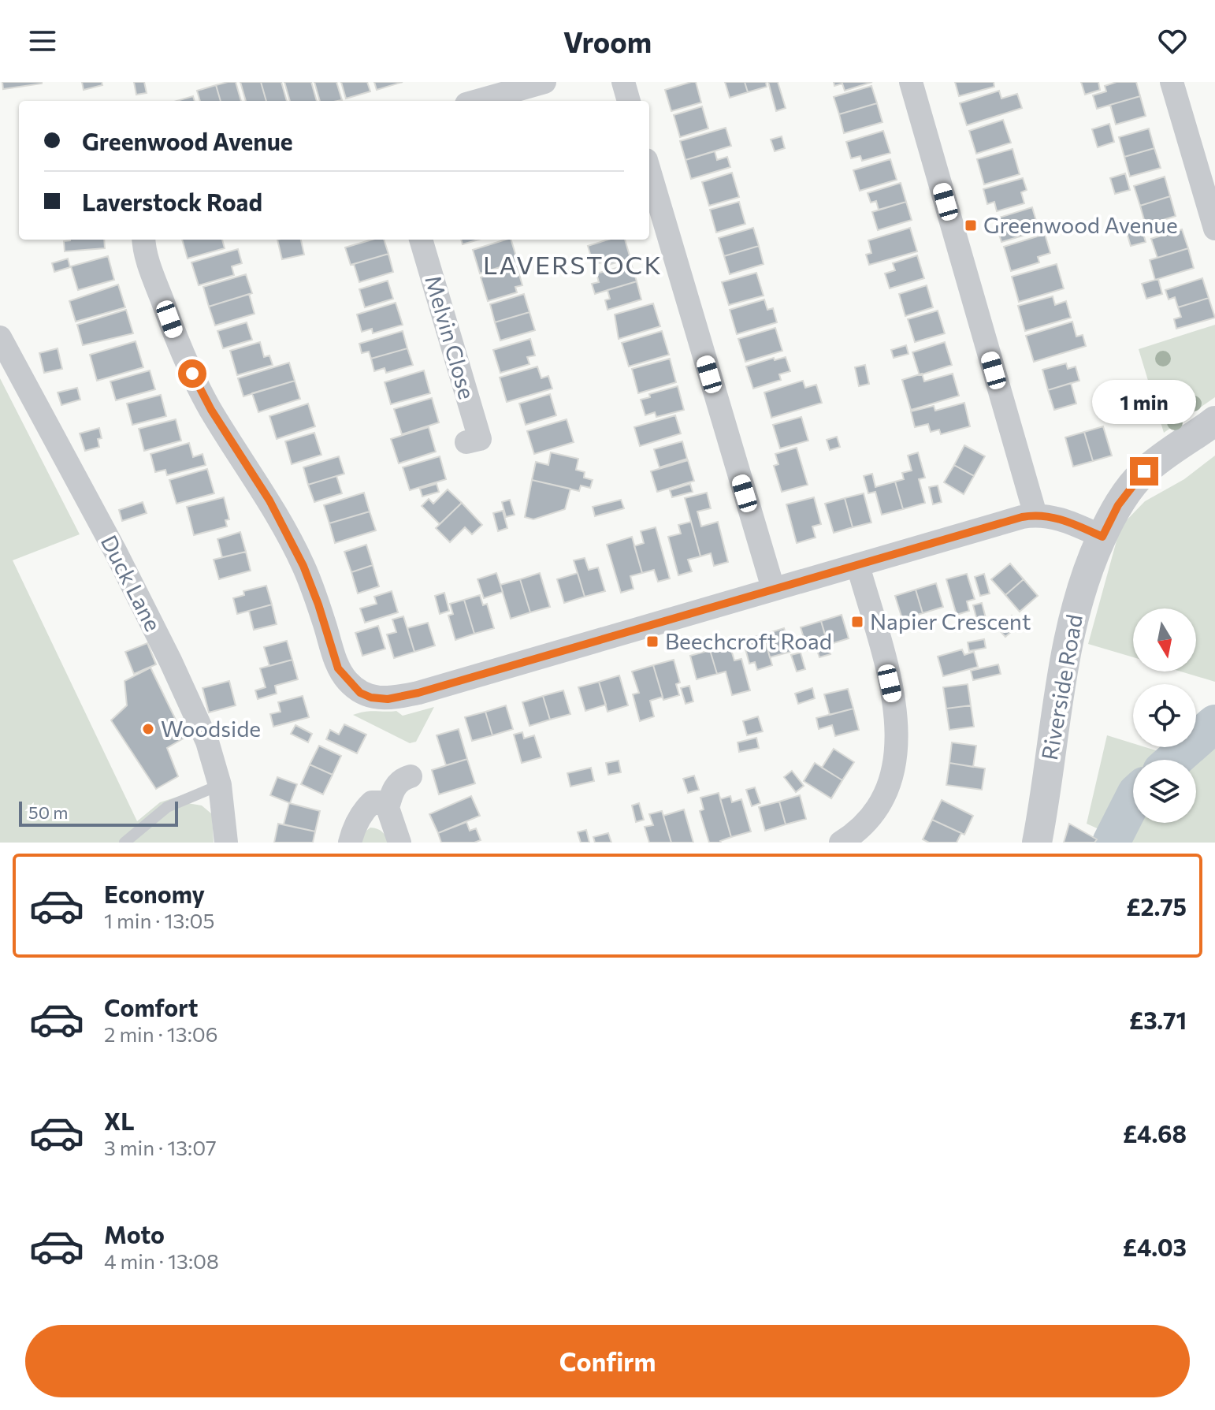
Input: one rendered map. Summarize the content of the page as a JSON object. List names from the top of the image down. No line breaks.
{"streets":{"street":["Melvin Close","Duck Lane","Riverside Road"]},"districts":["LAVERSTOCK"],"places":{"transit":["Greenwood Avenue","Napier Crescent","Beechcroft Road"],"other":["Woodside"]},"scale_bar":"50 m","north":"bottom","page":{"header":"Vroom","banner":["Greenwood Avenue","Laverstock Road"],"bubble":"1 min","scale":"50 m","list":[{"name":"Economy","note":"1 min · 13:05","value":"£2.75"},{"name":"Comfort","note":"2 min · 13:06","value":"£3.71"},{"name":"XL","note":"3 min · 13:07","value":"£4.68"},{"name":"Moto","note":"4 min · 13:08","value":"£4.03"}],"buttons":"Confirm"}}
